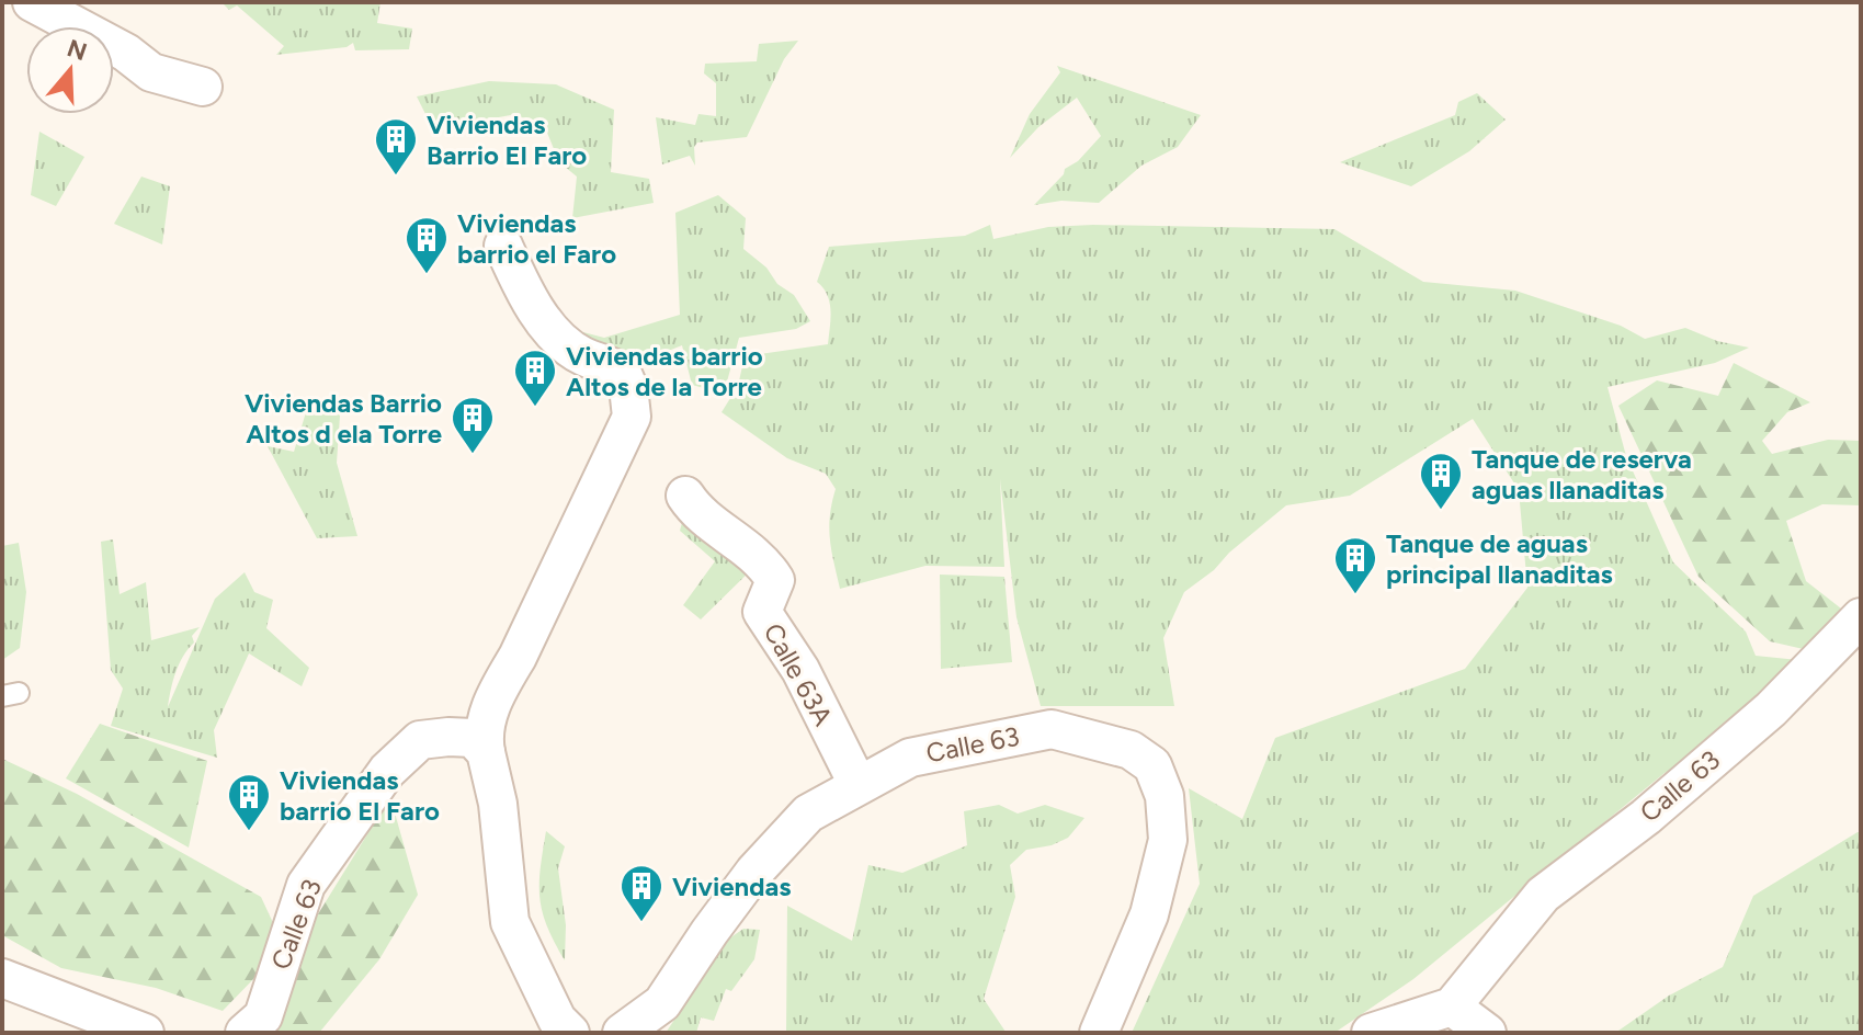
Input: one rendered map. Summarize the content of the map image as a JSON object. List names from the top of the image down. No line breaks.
{"streets":{"street":["Calle 63A","Calle 63"]},"crossings":[["Calle 63A","Calle 63"]],"places":{"building":["Viviendas Barrio El Faro","Viviendas barrio el Faro","Viviendas barrio Altos de la Torre","Viviendas Barrio Altos d ela Torre","Tanque de reserva aguas llanaditas","Tanque de aguas principal llanaditas","Viviendas barrio El Faro","Viviendas"]},"north":"top"}
